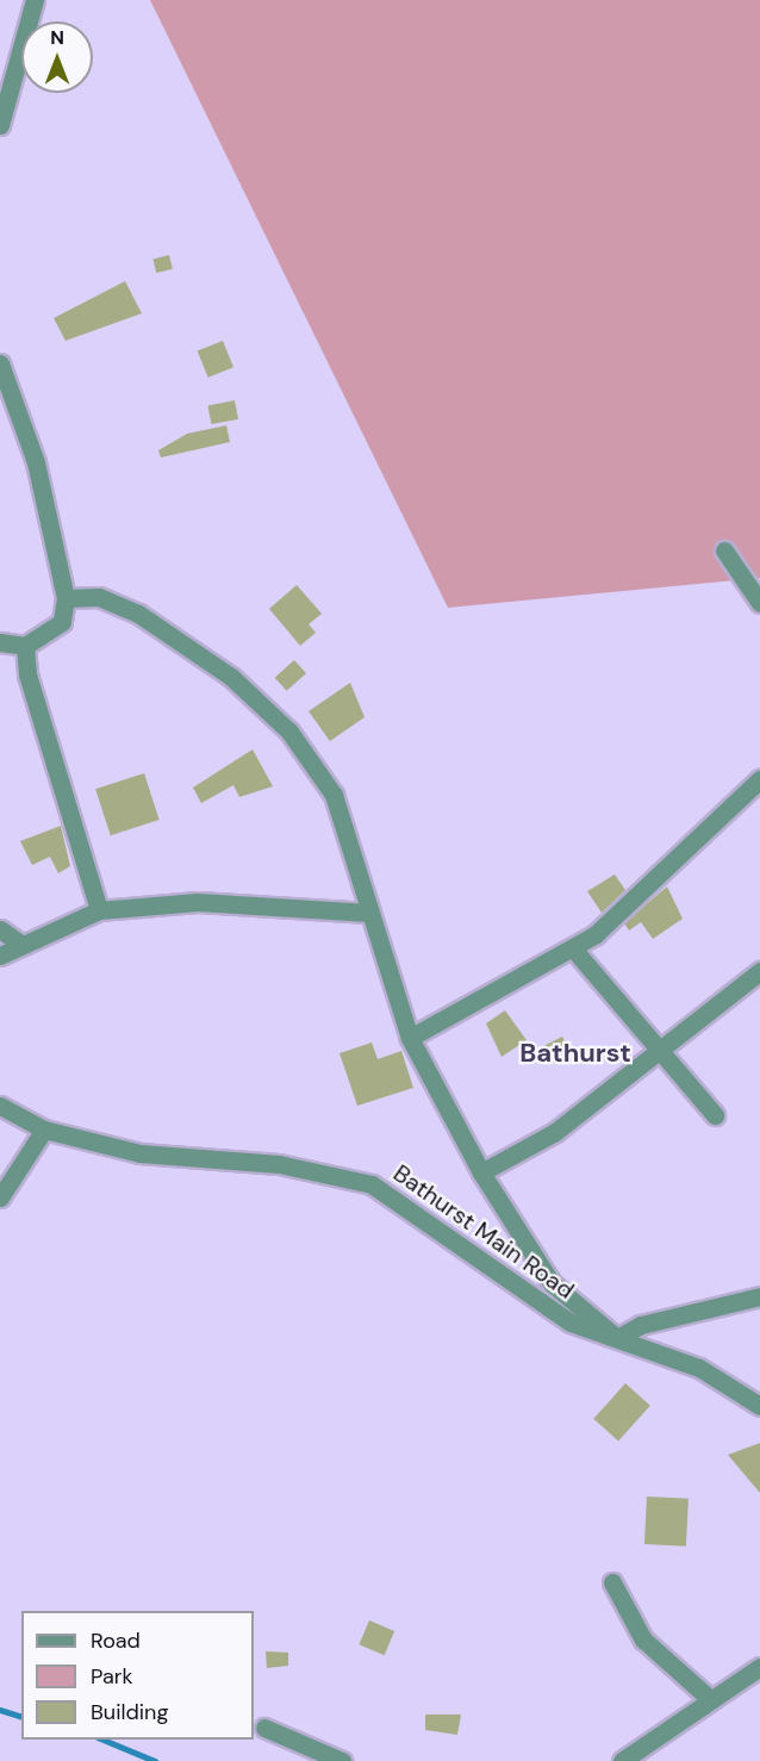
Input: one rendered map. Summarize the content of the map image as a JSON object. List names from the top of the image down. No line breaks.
{"streets":{"street":["Bathurst Main Road"]},"districts":["Bathurst"],"legend":["Road","Park","Building"],"north":"top"}
